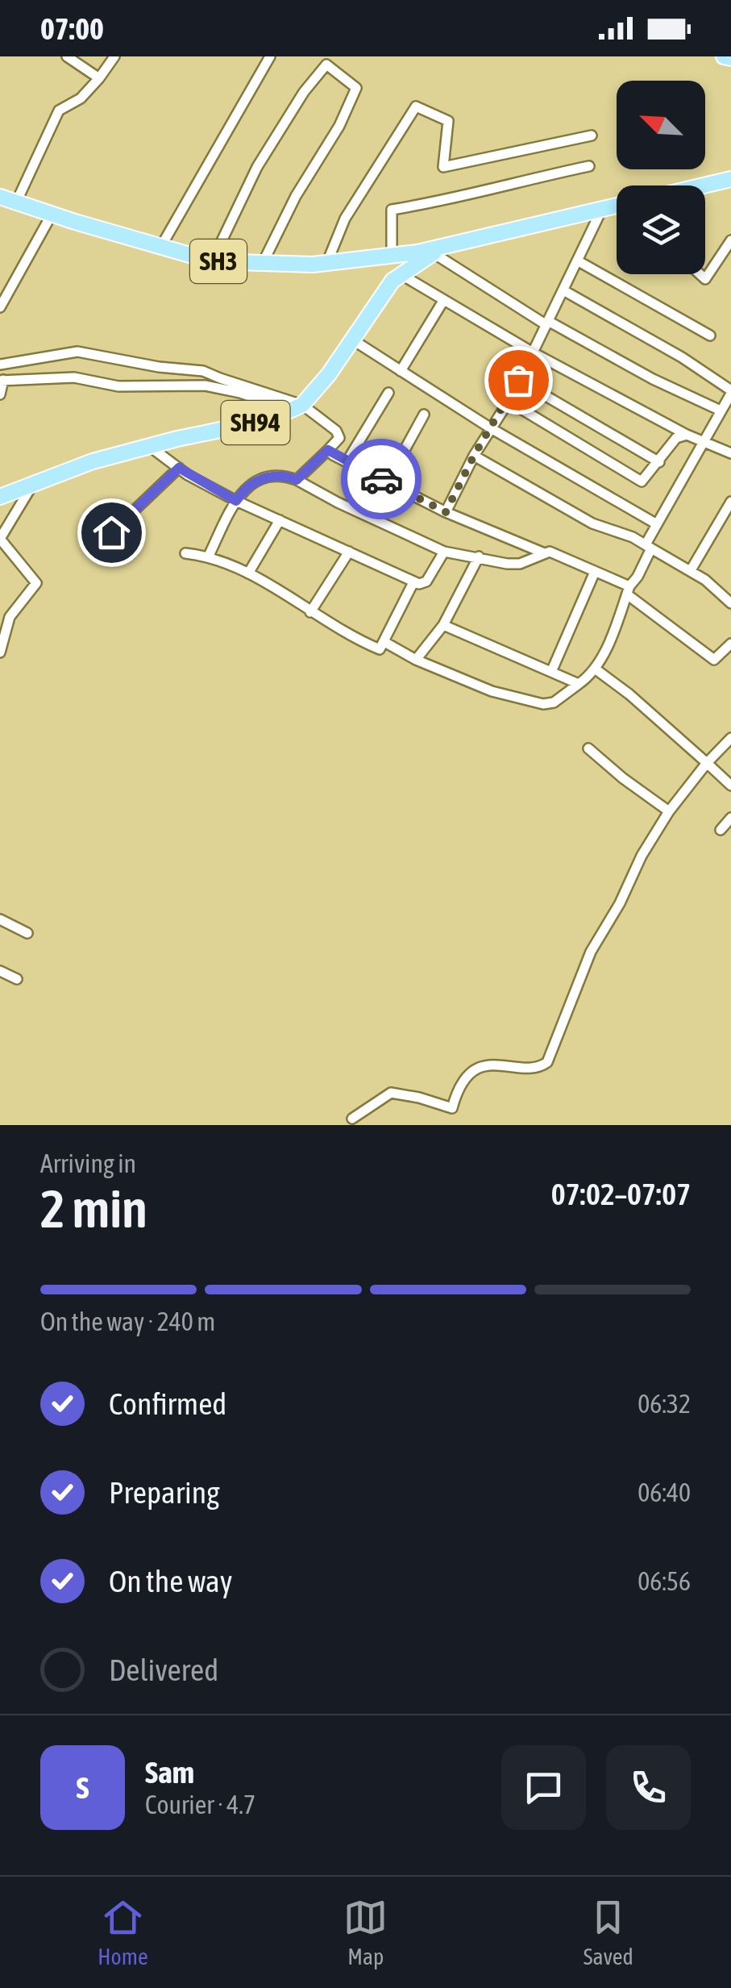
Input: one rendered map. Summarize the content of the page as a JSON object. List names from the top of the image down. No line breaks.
{"streets":{"main road":["SH3","SH94"]},"crossings":[["SH3","SH94"]],"north":"top left","page":{"status":"07:00","heading":["2 min","Arriving in","07:02–07:07"],"panel":["Sam","Courier · 4.7"],"bar":"On the way · 240 m","list":[["Confirmed","06:32"],["Preparing","06:40"],["On the way","06:56"],"Delivered"],"round":"S","tabs":["Home","Map","Saved"]}}
